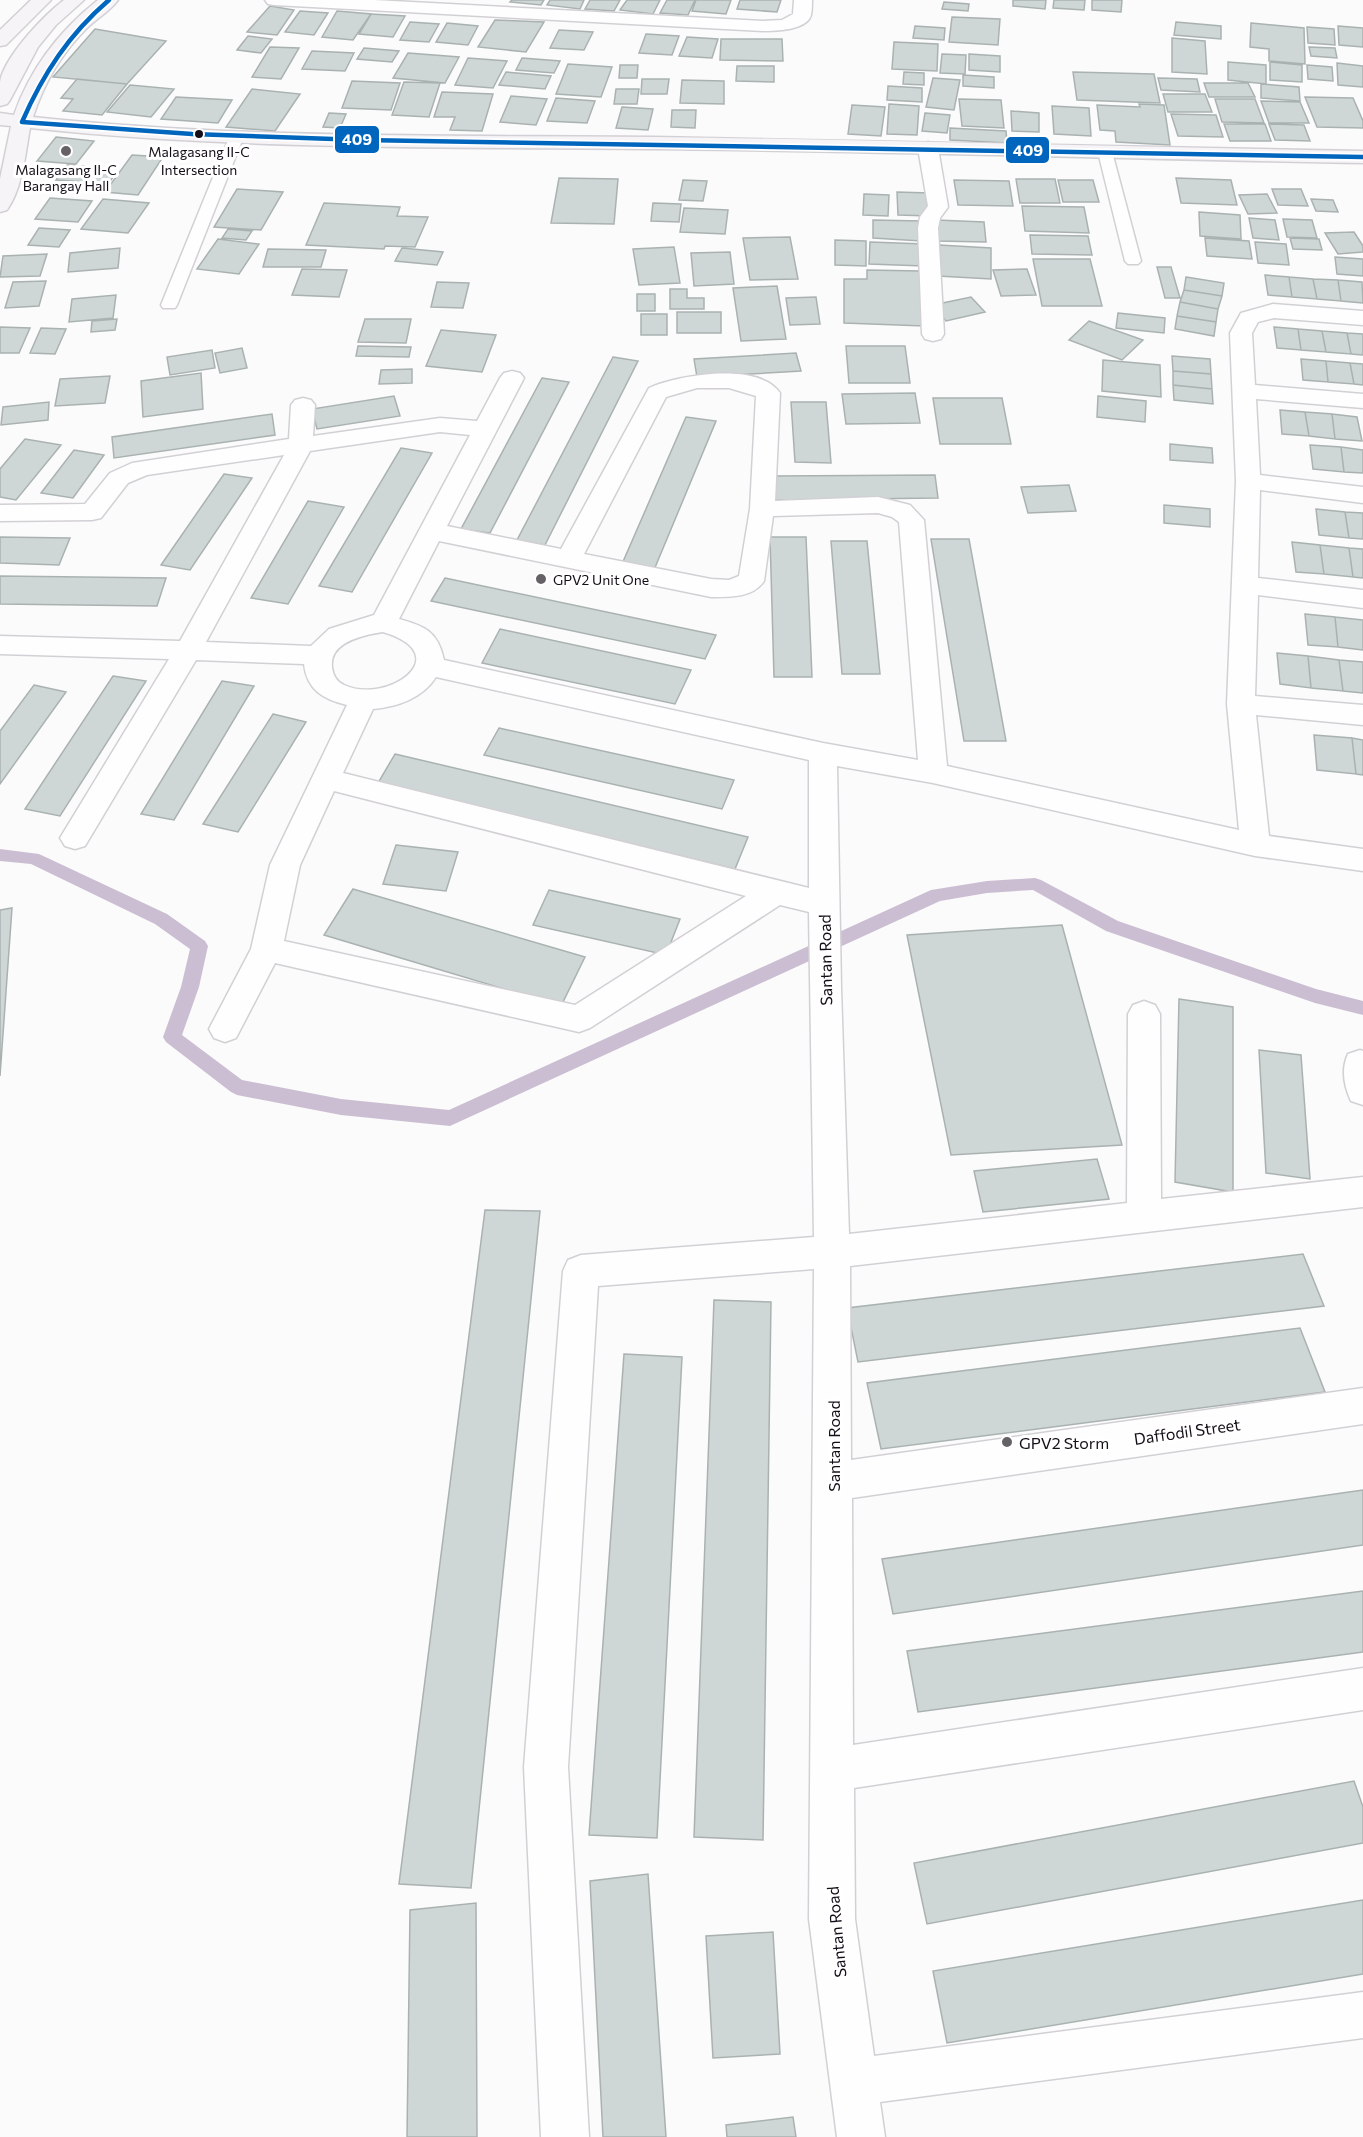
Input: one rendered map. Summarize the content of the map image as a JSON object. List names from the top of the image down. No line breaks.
{"streets":{"street":["Santan Road","Daffodil Street"]},"crossings":[["Santan Road","Daffodil Street"]],"places":["Malagasang II-C Intersection","Malagasang II-C Barangay Hall","GPV2 Unit One","GPV2 Storm"],"lines":["transit line 409"]}
